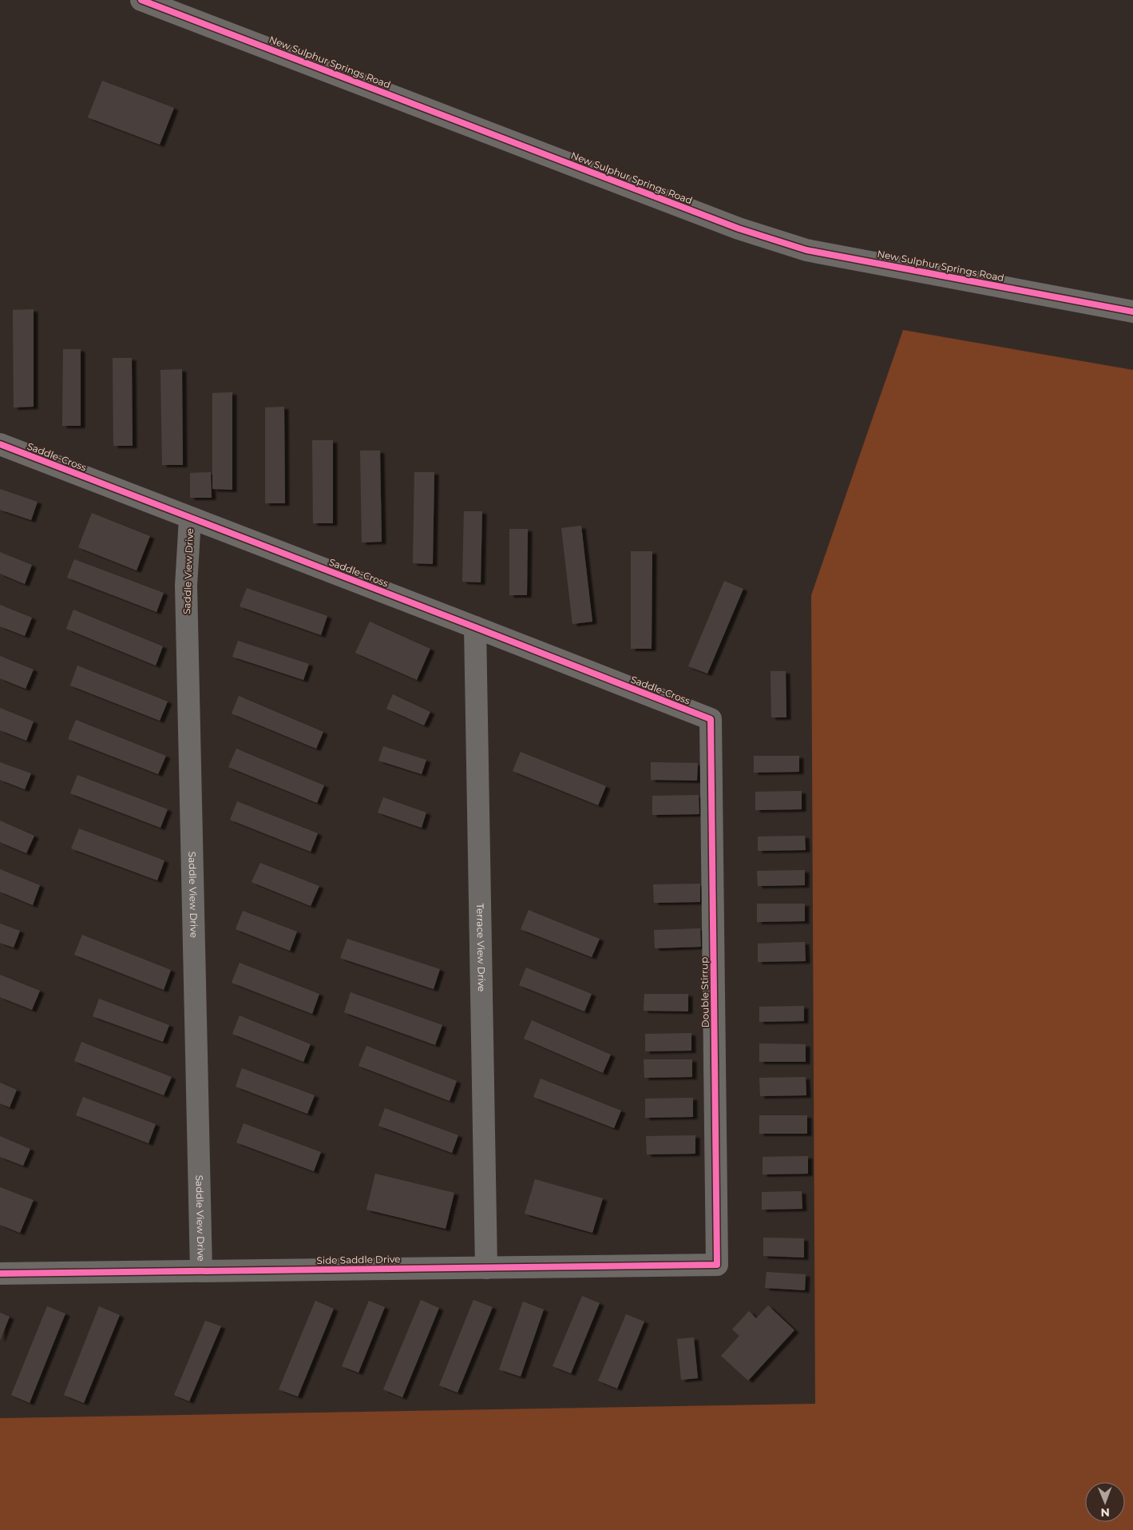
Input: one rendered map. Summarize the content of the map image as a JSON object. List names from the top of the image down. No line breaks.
{"streets":{"street":["New Sulphur Springs Road","Saddle-Cross","Saddle View Drive","Terrace View Drive","Double Stirrup","Side Saddle Drive"]},"crossings":[["Saddle-Cross","Saddle View Drive"],["Saddle-Cross","Terrace View Drive"],["Saddle-Cross","Double Stirrup"],["Saddle View Drive","Side Saddle Drive"],["Terrace View Drive","Side Saddle Drive"],["Double Stirrup","Side Saddle Drive"]],"north":"bottom"}
